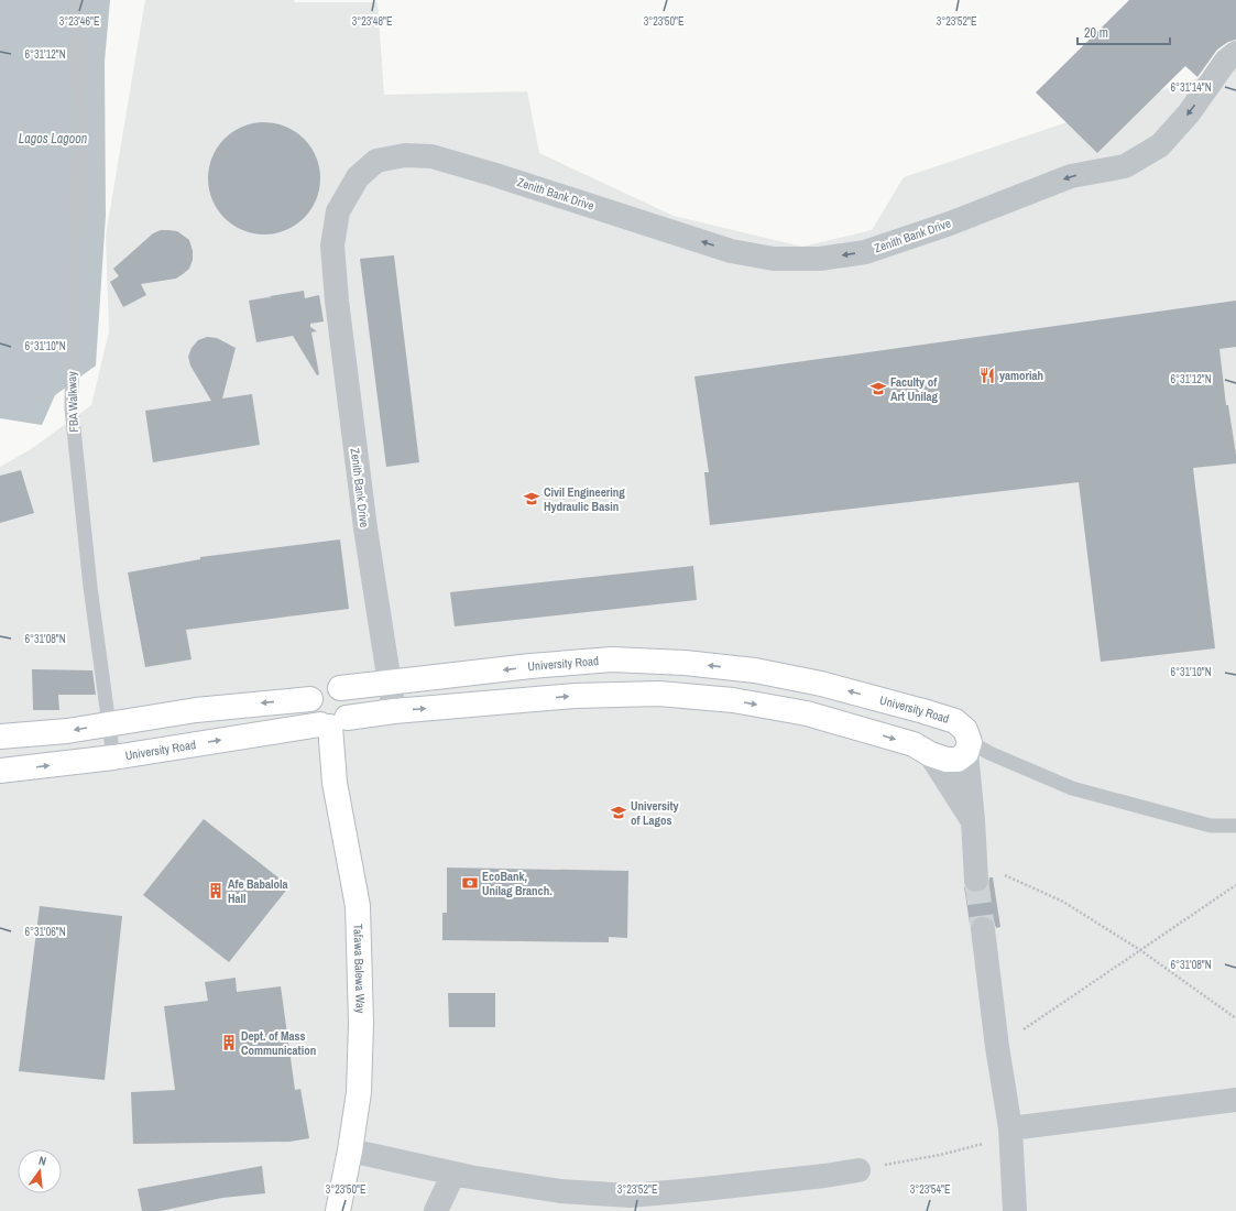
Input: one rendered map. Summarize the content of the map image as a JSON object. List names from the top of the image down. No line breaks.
{"streets":{"main road":["University Road","Tafawa Balewa Way"],"street":["Zenith Bank Drive"],"lane":["FBA Walkway"]},"crossings":[["Zenith Bank Drive","University Road"],["FBA Walkway","University Road"],["University Road","Tafawa Balewa Way"]],"water":["Lagos Lagoon"],"places":{"restaurant":["yamoriah"],"school or university":["Faculty of Art Unilag","Civil Engineering Hydraulic Basin","University of Lagos"],"bank":["EcoBank, Unilag Branch."],"building":["Afe Babalola Hall","Dept. of Mass Communication"]},"scale_bar":"20 m","north":"top","coordinates":["3°23'46\"E","3°23'48\"E","3°23'50\"E","3°23'52\"E","6°31'12\"N","6°31'14\"N","6°31'10\"N","6°31'08\"N","6°31'06\"N","3°23'54\"E"]}
